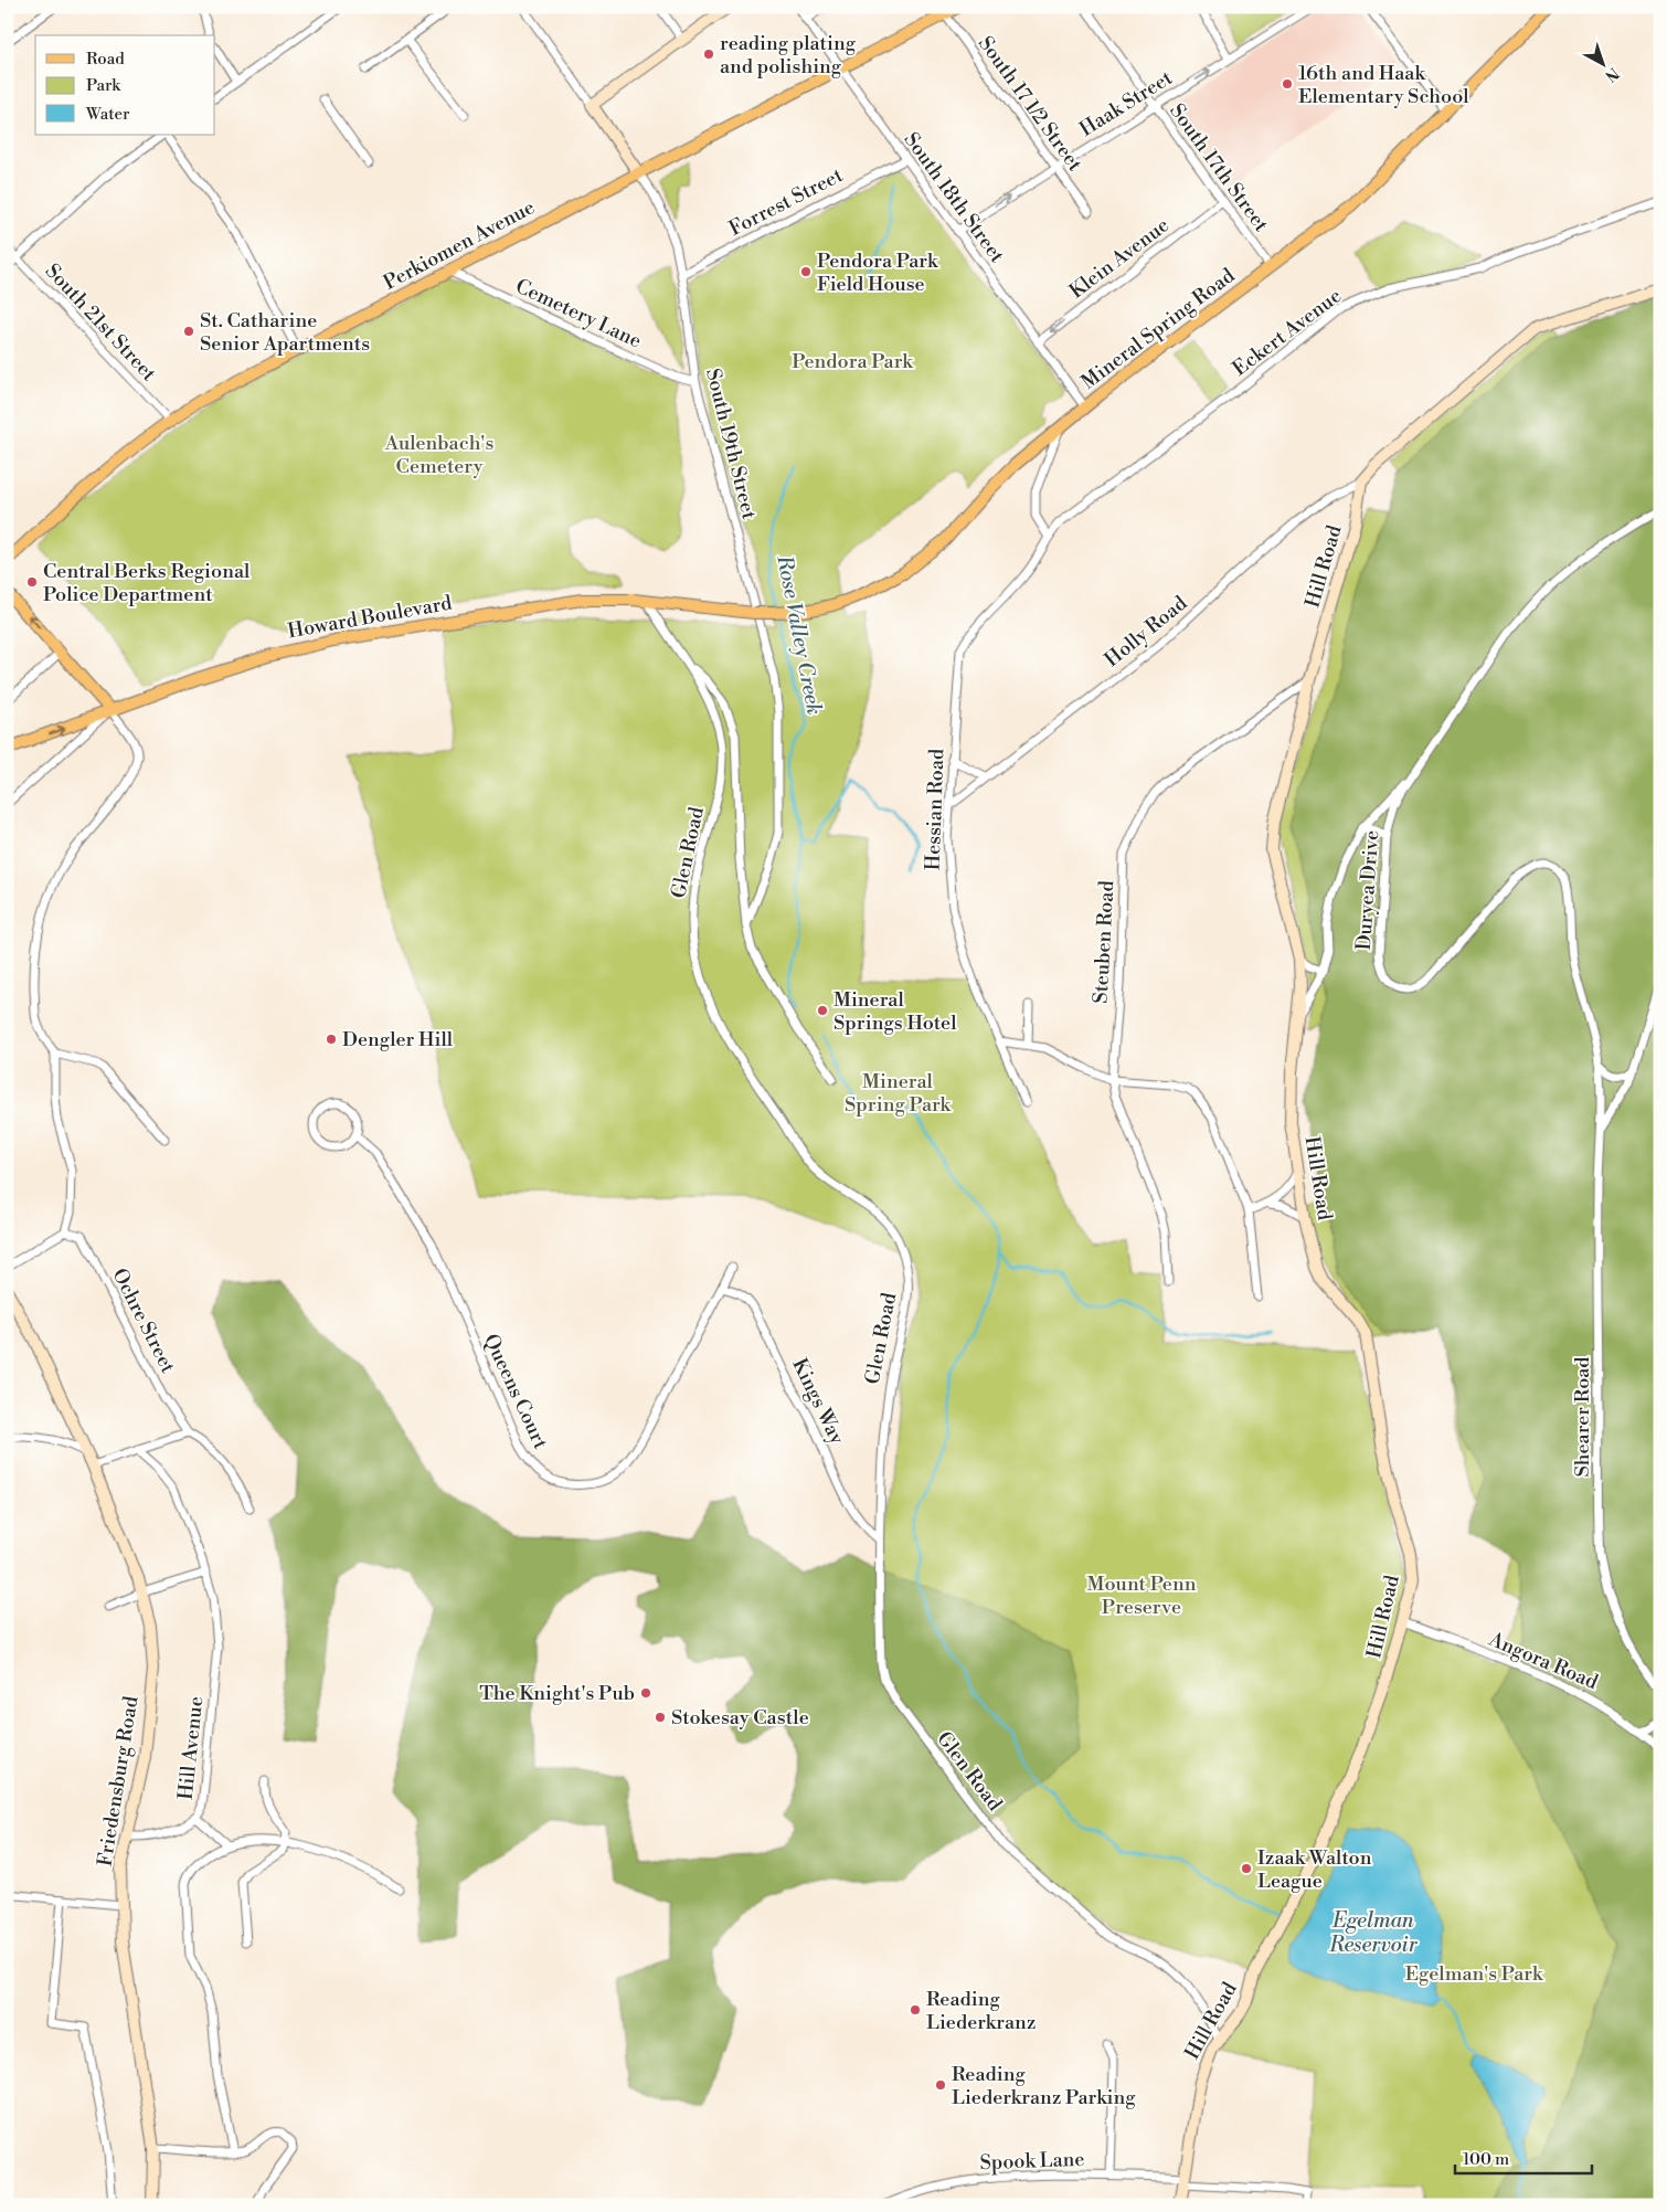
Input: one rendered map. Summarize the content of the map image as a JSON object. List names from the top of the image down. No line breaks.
{"streets":{"main road":["Perkiomen Avenue","Mineral Spring Road","Howard Boulevard"],"street":["South 17 1/2 Street","Haak Street","South 17th Street","South 18th Street","Forrest Street","Klein Avenue","Cemetery Lane","South 21st Street","Eckert Avenue","South 19th Street","Hill Road","Holly Road","Hessian Road","Glen Road","Duryea Drive","Steuben Road","Ochre Street","Queens Court","Kings Way","Shearer Road","Angora Road","Hill Avenue","Friedensburg Road","Spook Lane"]},"crossings":[["South 17 1/2 Street","Haak Street"],["South 17 1/2 Street","Perkiomen Avenue"],["Haak Street","South 17th Street"],["Haak Street","South 18th Street"],["South 17th Street","Klein Avenue"],["South 17th Street","Mineral Spring Road"],["South 18th Street","Forrest Street"],["South 18th Street","Perkiomen Avenue"],["South 18th Street","Klein Avenue"],["South 18th Street","Mineral Spring Road"],["Forrest Street","South 19th Street"],["Perkiomen Avenue","Cemetery Lane"],["Perkiomen Avenue","South 21st Street"],["Perkiomen Avenue","South 19th Street"],["Cemetery Lane","South 19th Street"],["Mineral Spring Road","Howard Boulevard"],["Eckert Avenue","Hessian Road"],["Hill Road","Holly Road"],["Hill Road","Glen Road"],["Hill Road","Duryea Drive"],["Hill Road","Steuben Road"],["Hill Road","Angora Road"],["Hill Road","Spook Lane"],["Howard Boulevard","Glen Road"],["Holly Road","Hessian Road"],["Glen Road","Kings Way"],["Duryea Drive","Shearer Road"],["Queens Court","Kings Way"]],"one_way":["Haak Street","Klein Avenue"],"water":["Rose Valley Creek","Egelman Reservoir"],"parks":["Pendora Park","Aulenbach's Cemetery","Mineral Spring Park","Mount Penn Preserve","Egelman's Park"],"places":["reading plating and polishing","16th and Haak Elementary School","Pendora Park Field House","St. Catharine Senior Apartments","Central Berks Regional Police Department","Mineral Springs Hotel","Dengler Hill","The Knight's Pub","Stokesay Castle","Izaak Walton League","Reading Liederkranz","Reading Liederkranz Parking"],"legend":["Road","Park","Water"],"scale_bar":"100 m","north":"bottom right"}
